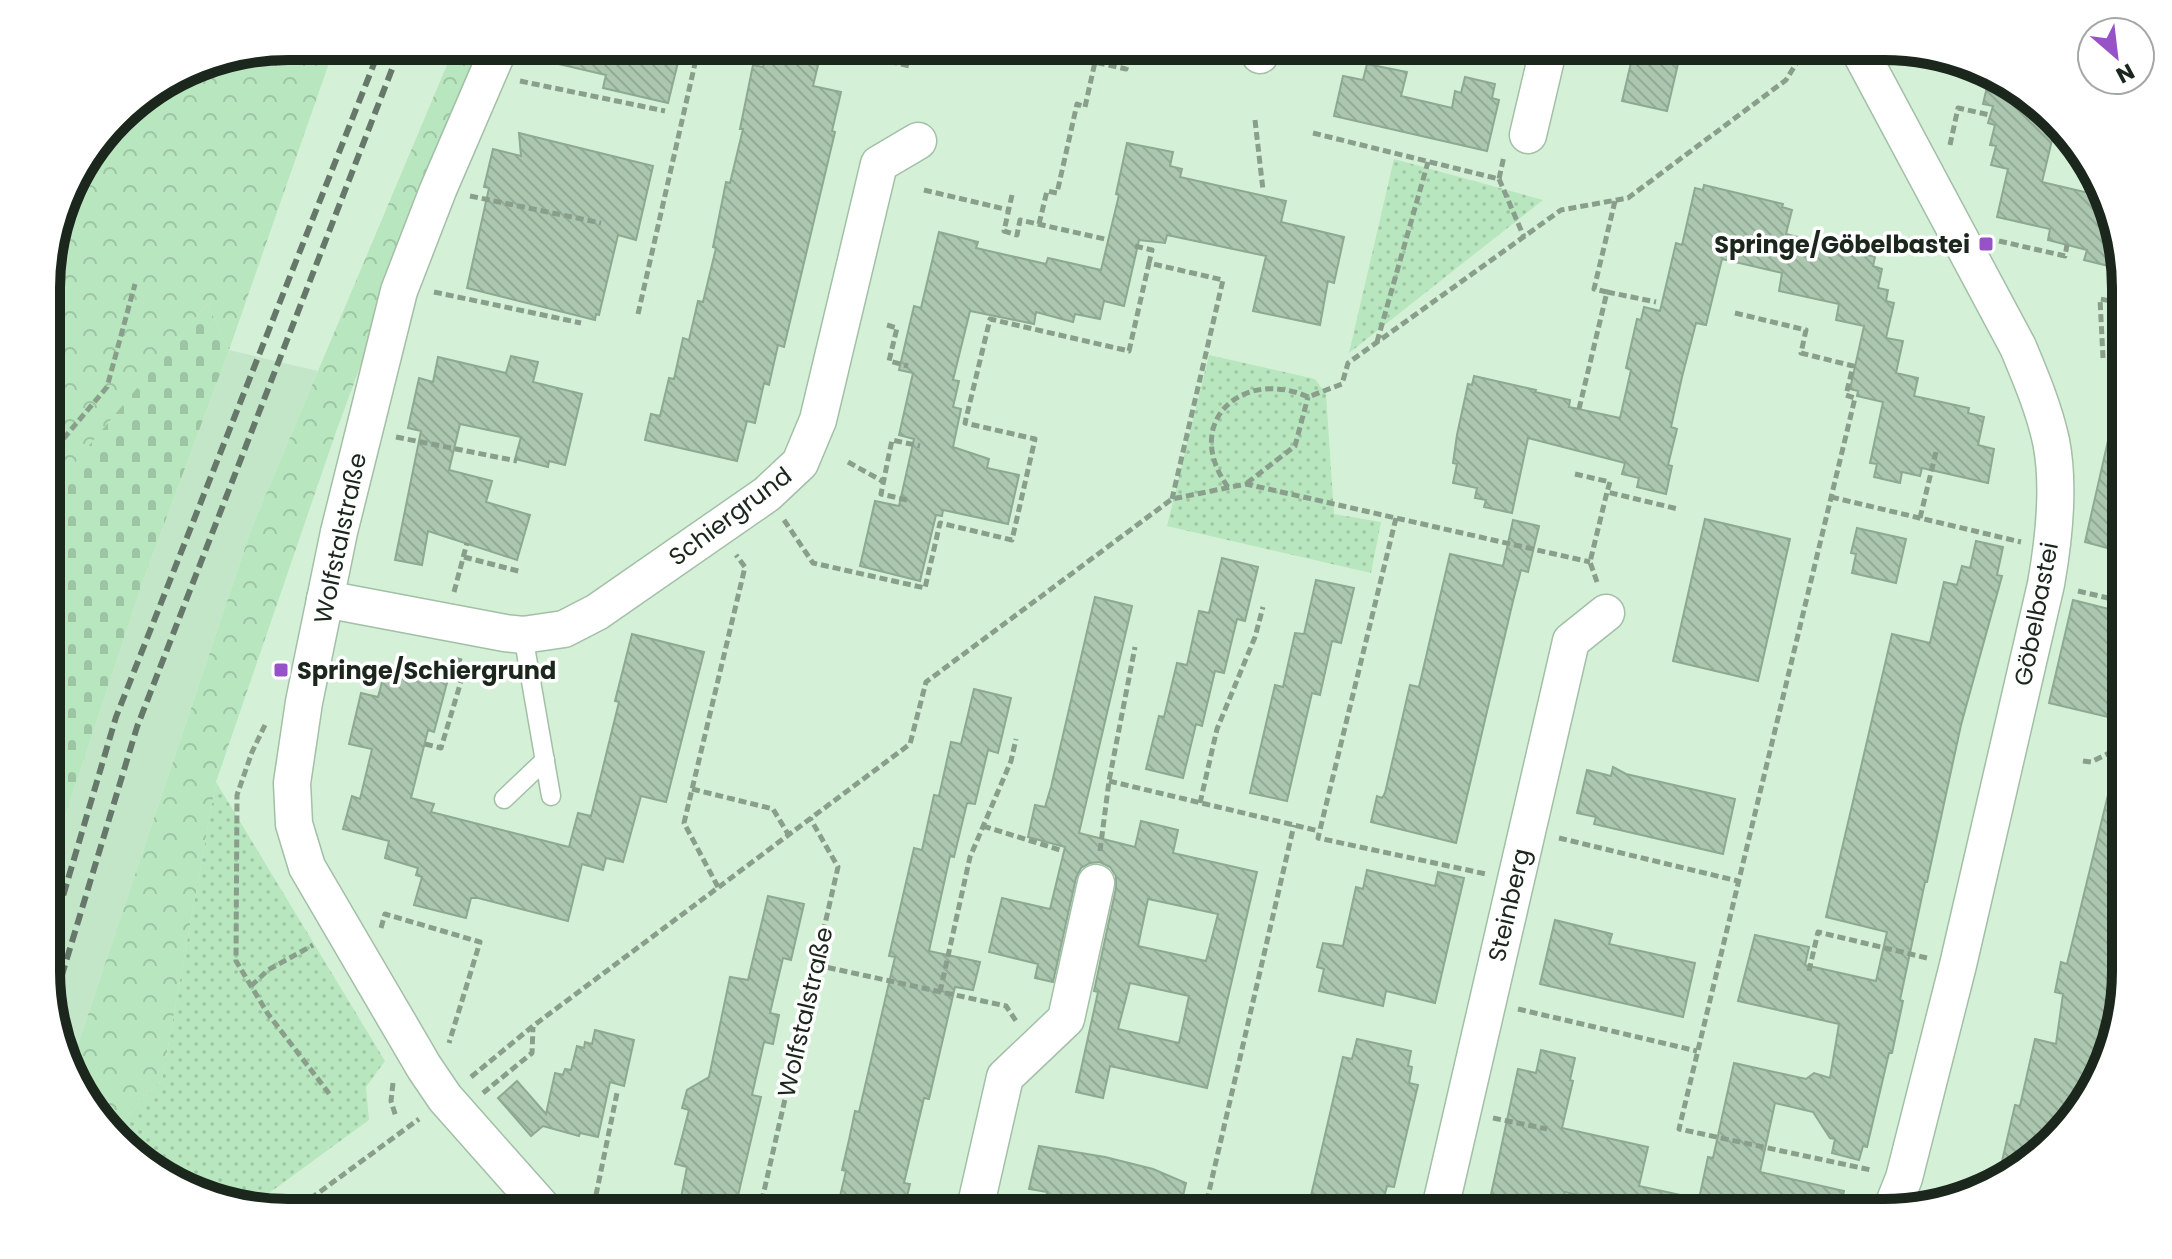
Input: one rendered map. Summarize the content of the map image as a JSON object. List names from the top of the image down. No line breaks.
{"streets":{"street":["Schiergrund","Wolfstalstraße","Göbelbastei","Steinberg"]},"crossings":[["Schiergrund","Wolfstalstraße"]],"places":{"transit":["Springe/Göbelbastei","Springe/Schiergrund"]},"north":"bottom right"}
